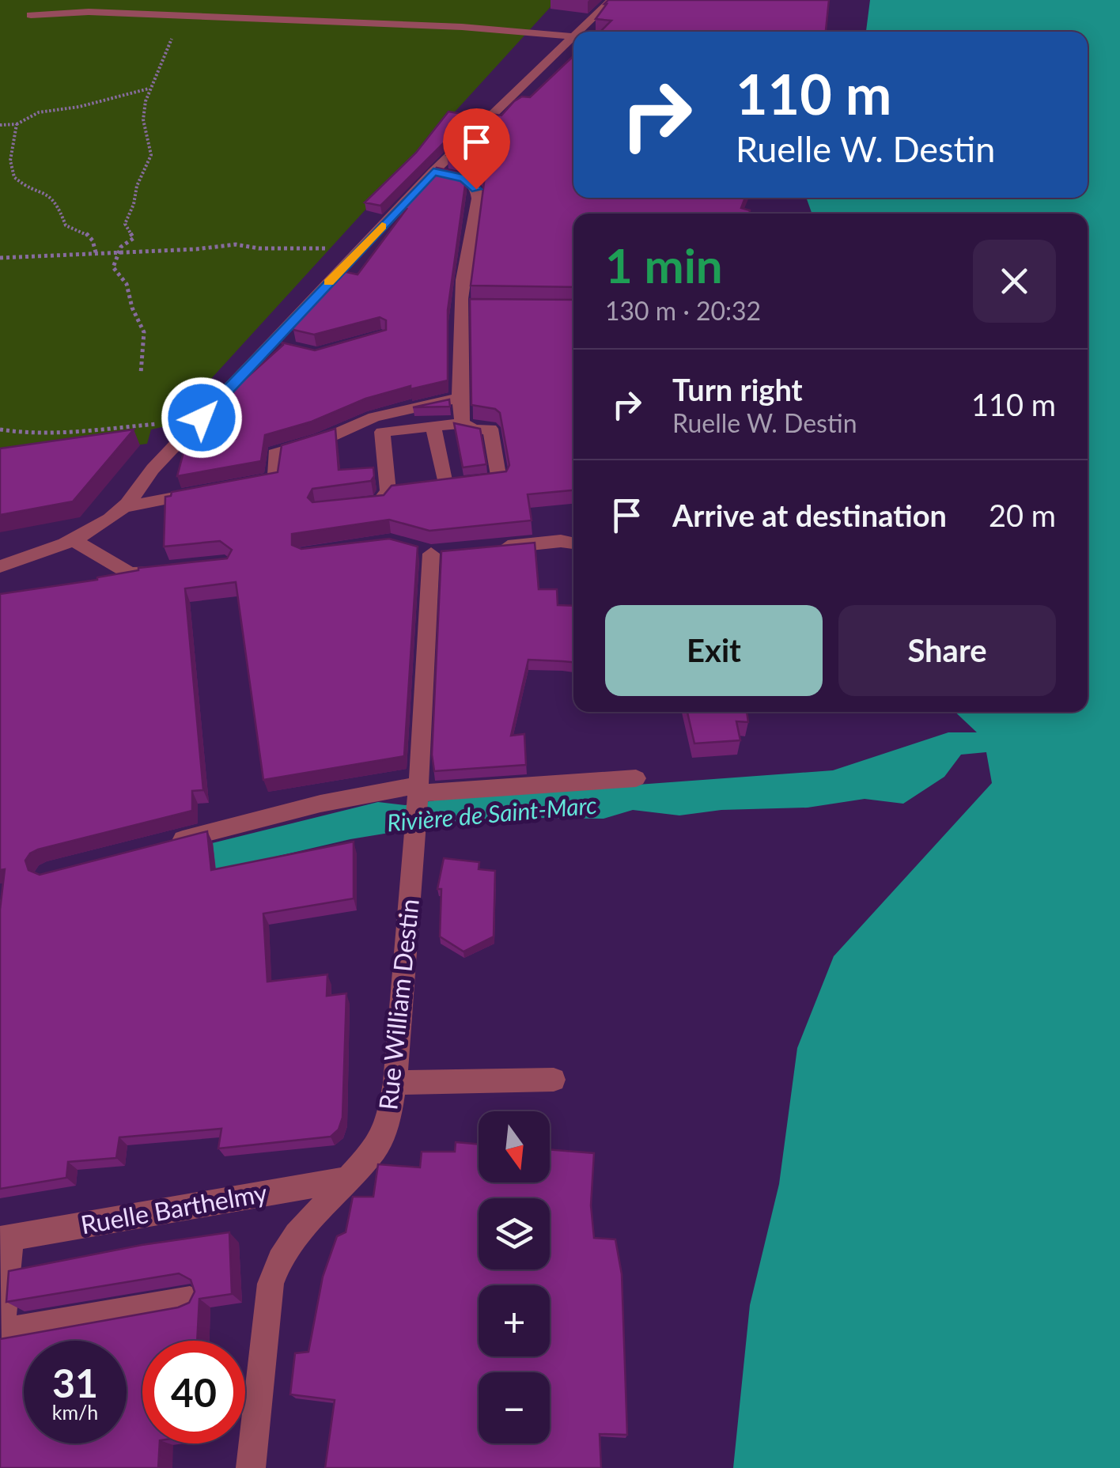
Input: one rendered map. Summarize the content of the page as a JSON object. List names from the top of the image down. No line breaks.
{"streets":{"street":["Rue William Destin","Ruelle Barthelmy"]},"crossings":[["Rue William Destin","Ruelle Barthelmy"]],"water":["Rivière de Saint-Marc"],"north":"bottom","page":{"turn":["110 m","Ruelle W. Destin"],"heading":["1 min","130 m · 20:32"],"list":[{"name":"Turn right","note":"Ruelle W. Destin","value":"110 m"},{"name":"Arrive at destination","value":"20 m"}],"buttons":["Exit","Share"],"map_buttons":["+","−"],"speed":"31 km/h","limit":"40"}}
